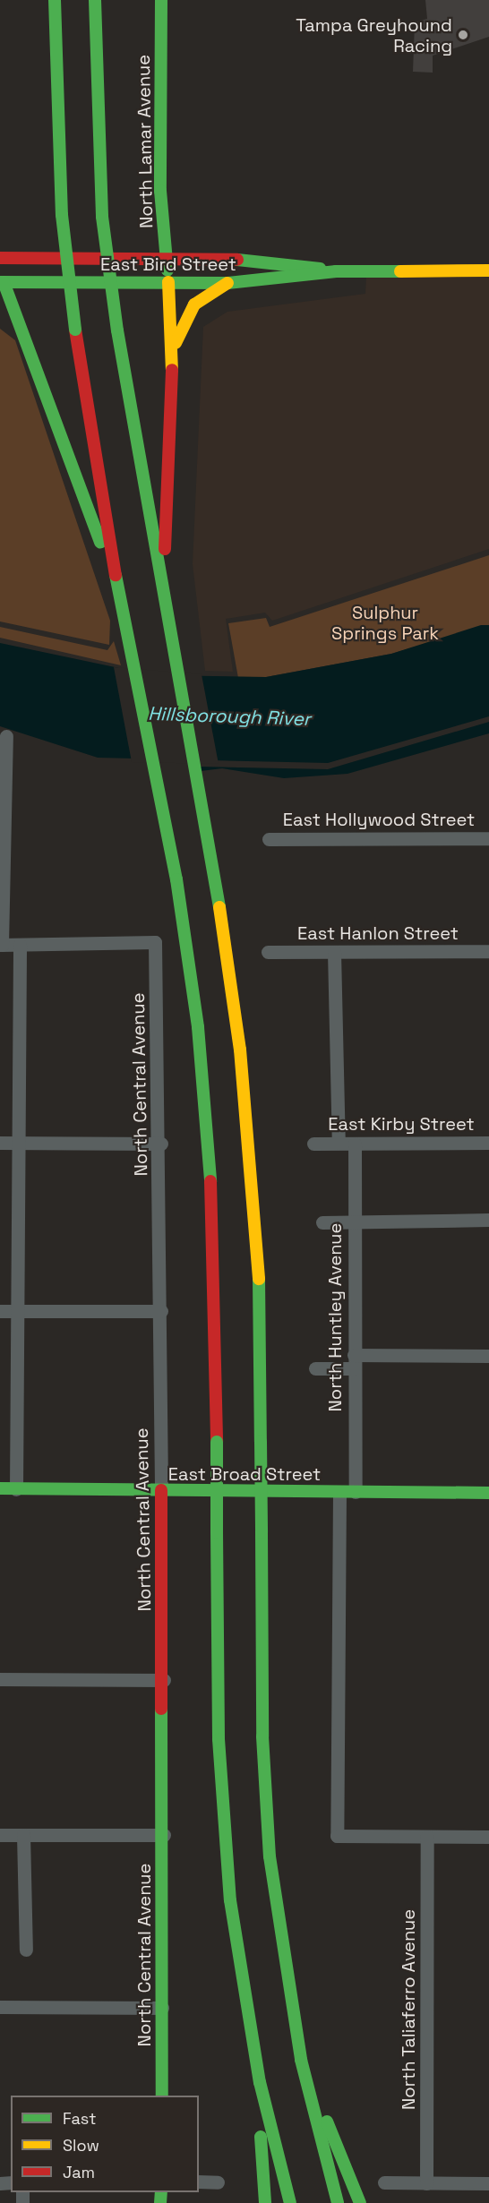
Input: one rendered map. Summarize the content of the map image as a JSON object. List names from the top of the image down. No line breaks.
{"streets":{"main road":["North Lamar Avenue","East Bird Street","North Central Avenue","East Broad Street"],"street":["East Hollywood Street","East Hanlon Street","East Kirby Street","North Huntley Avenue","North Taliaferro Avenue"]},"crossings":[["North Lamar Avenue","East Bird Street"],["North Central Avenue","East Broad Street"],["East Kirby Street","North Huntley Avenue"],["North Huntley Avenue","East Broad Street"]],"water":["Hillsborough River"],"parks":["Sulphur Springs Park"],"places":["Tampa Greyhound Racing"],"legend":["Fast","Slow","Jam"]}
